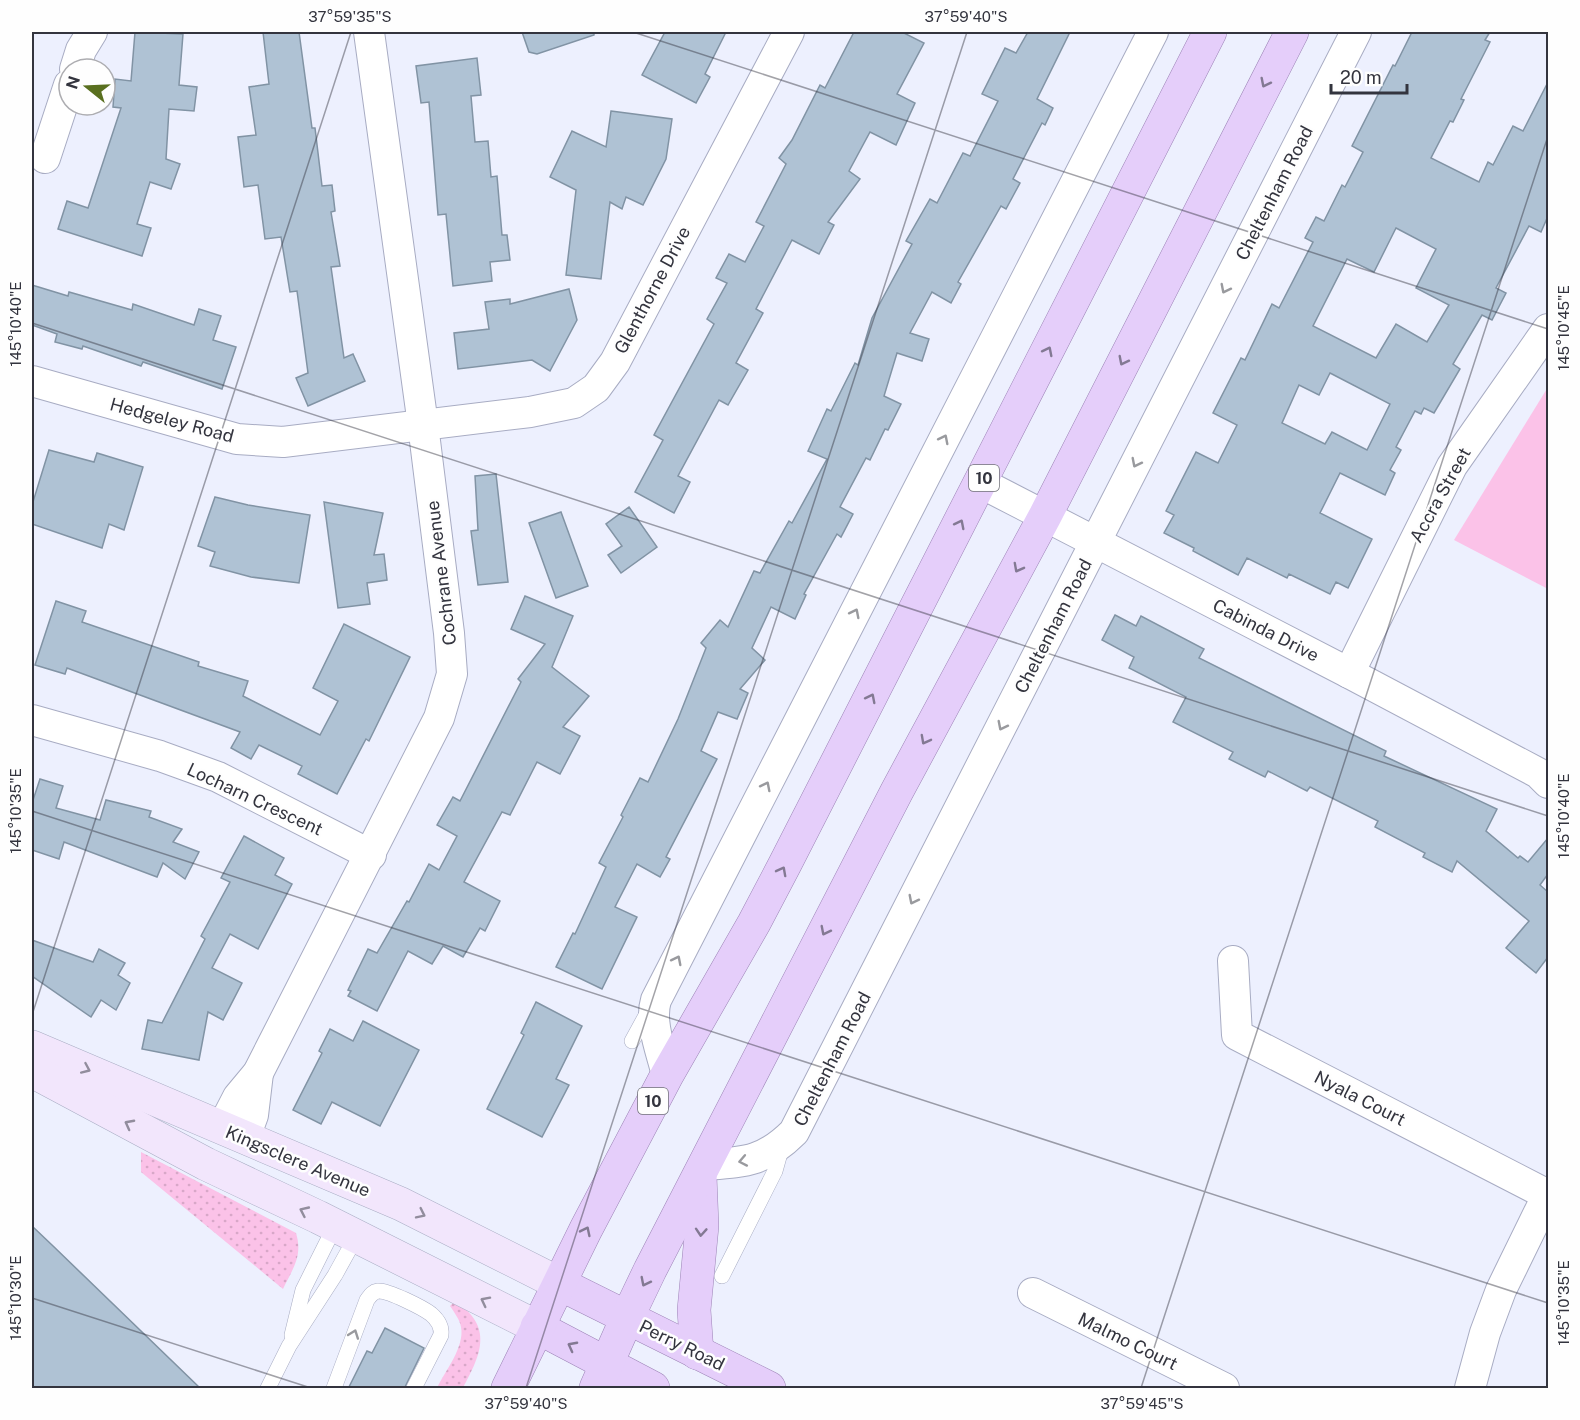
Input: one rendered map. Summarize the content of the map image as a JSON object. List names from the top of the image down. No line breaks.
{"streets":{"main road":["10","Kingsclere Avenue","Perry Road"],"street":["Cheltenham Road","Glenthorne Drive","Hedgeley Road","Accra Street","Cochrane Avenue","Cabinda Drive","Locharn Crescent","Nyala Court","Malmo Court"]},"crossings":[["Cheltenham Road","Cabinda Drive"],["Glenthorne Drive","Hedgeley Road"],["Glenthorne Drive","Cochrane Avenue"],["Hedgeley Road","Cochrane Avenue"],["10","Cabinda Drive"],["10","Kingsclere Avenue"],["10","Perry Road"],["Accra Street","Cabinda Drive"],["Cochrane Avenue","Locharn Crescent"],["Cochrane Avenue","Kingsclere Avenue"],["Kingsclere Avenue","Perry Road"]],"scale_bar":"20 m","north":"left","coordinates":["37°59'35\"S","37°59'40\"S","145°10'40\"E","145°10'45\"E","145°10'35\"E","145°10'30\"E","37°59'45\"S"]}
